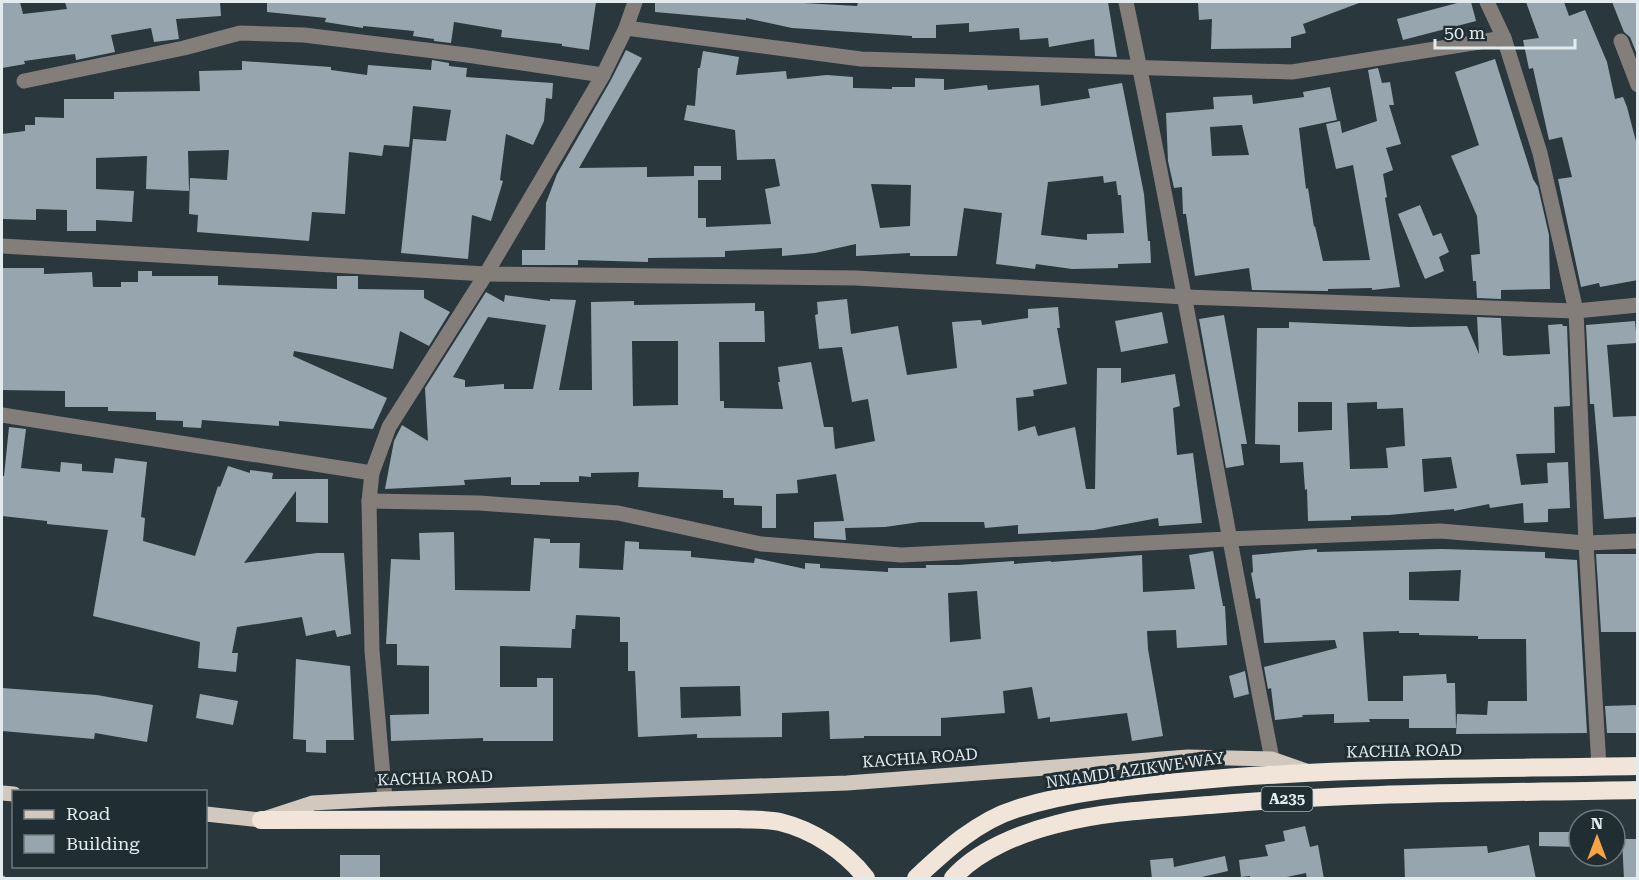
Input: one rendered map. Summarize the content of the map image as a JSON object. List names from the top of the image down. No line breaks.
{"streets":{"highway":["KACHIA ROAD","NNAMDI AZIKWE WAY","A235"]},"crossings":[["KACHIA ROAD","NNAMDI AZIKWE WAY"]],"legend":["Road","Building"],"scale_bar":"50 m","north":"top"}
